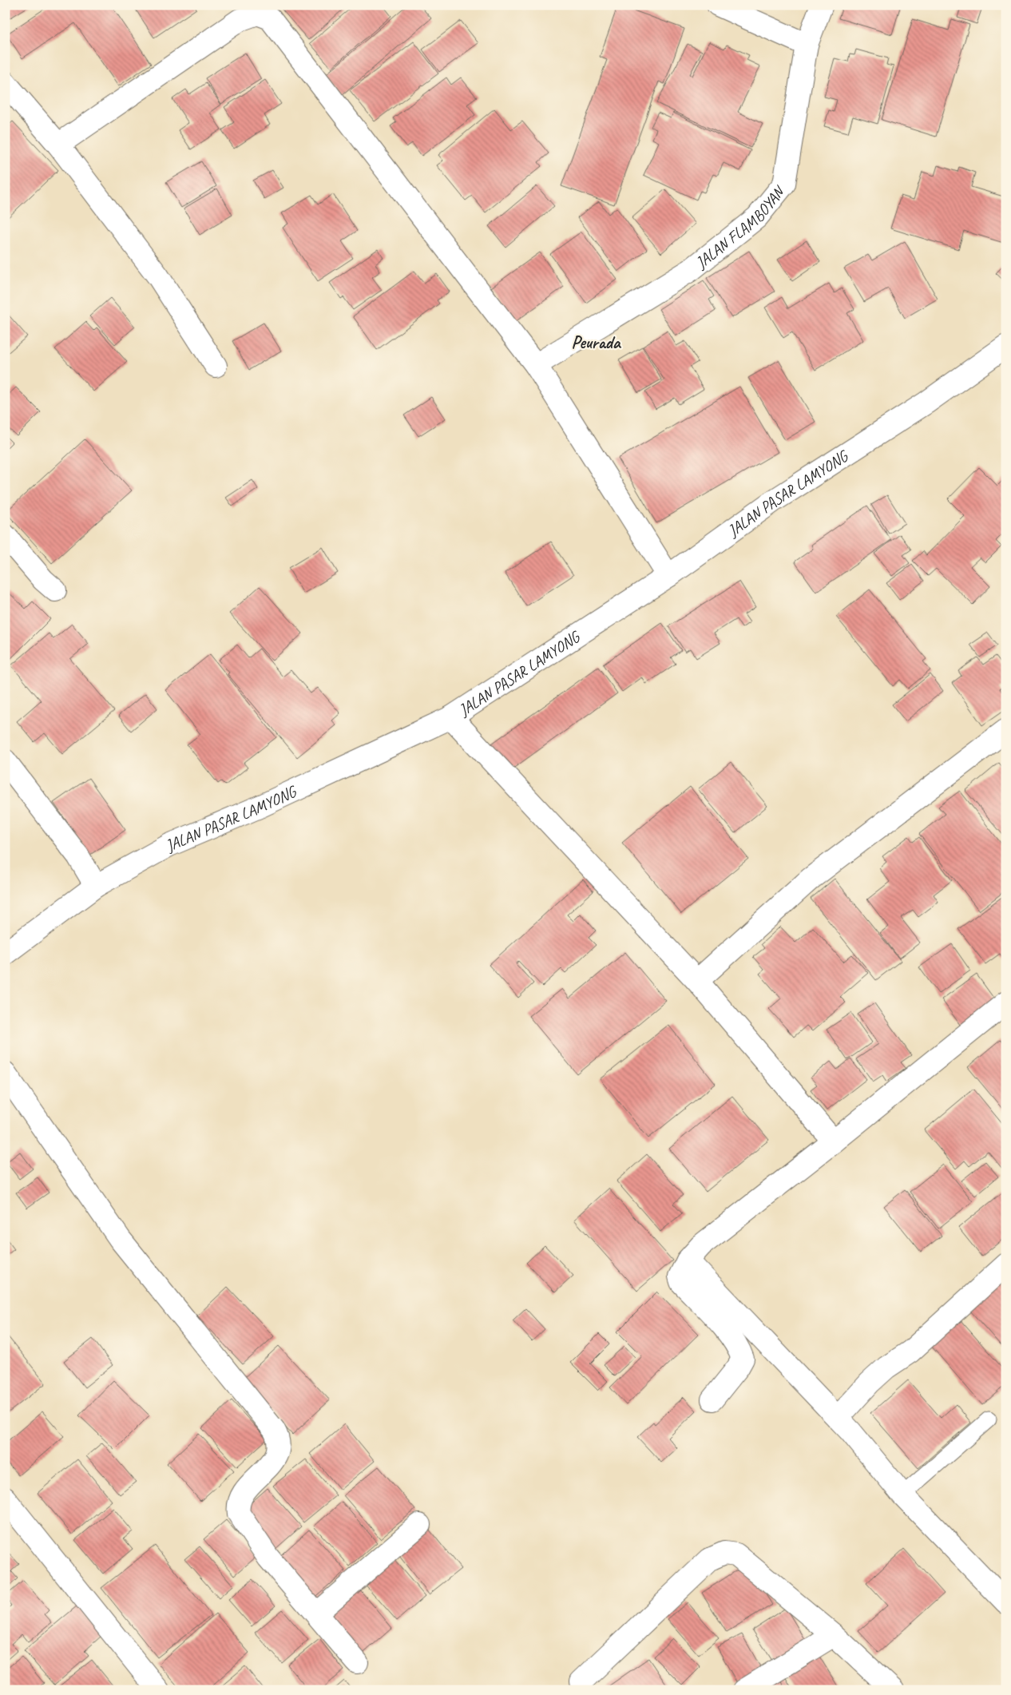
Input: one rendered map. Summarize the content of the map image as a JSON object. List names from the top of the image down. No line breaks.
{"streets":{"street":["JALAN FLAMBOYAN","JALAN PASAR LAMYONG"]},"districts":["Peurada"]}
